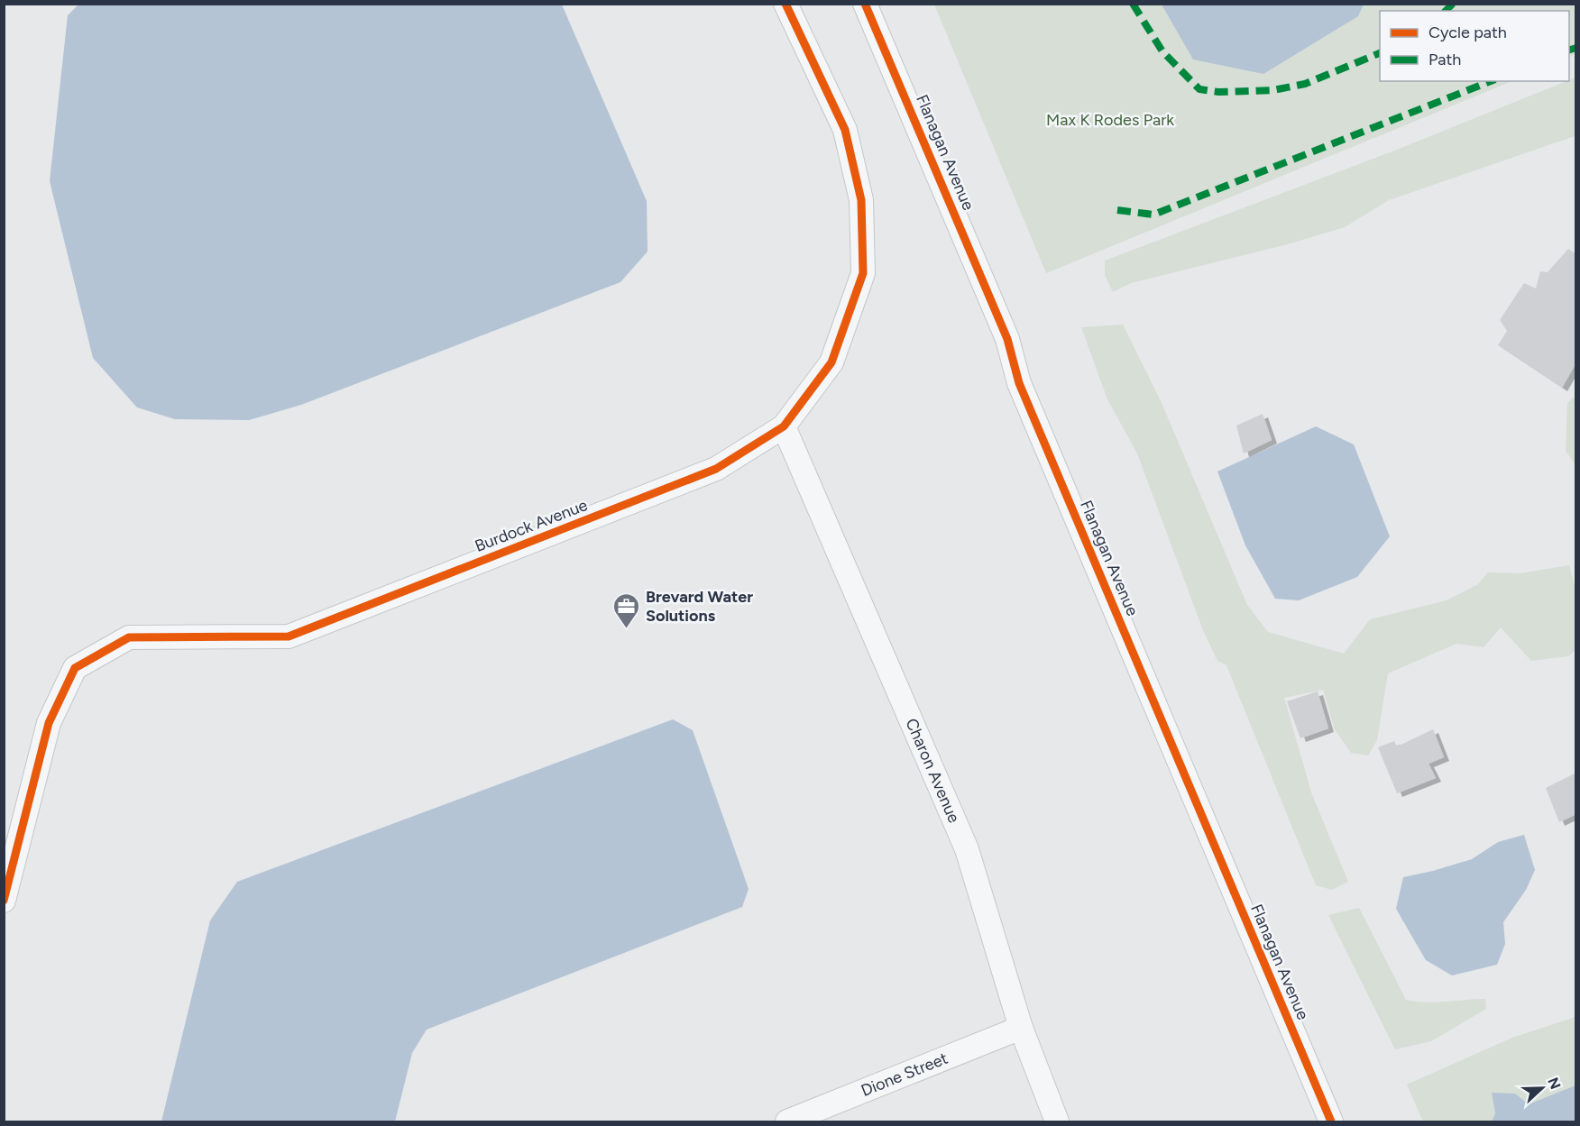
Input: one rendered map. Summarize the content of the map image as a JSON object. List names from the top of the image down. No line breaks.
{"streets":{"street":["Flanagan Avenue","Burdock Avenue","Charon Avenue","Dione Street"]},"crossings":[["Burdock Avenue","Charon Avenue"],["Charon Avenue","Dione Street"]],"parks":["Max K Rodes Park"],"places":{"office":["Brevard Water Solutions"]},"legend":["Cycle path","Path"],"north":"right"}
